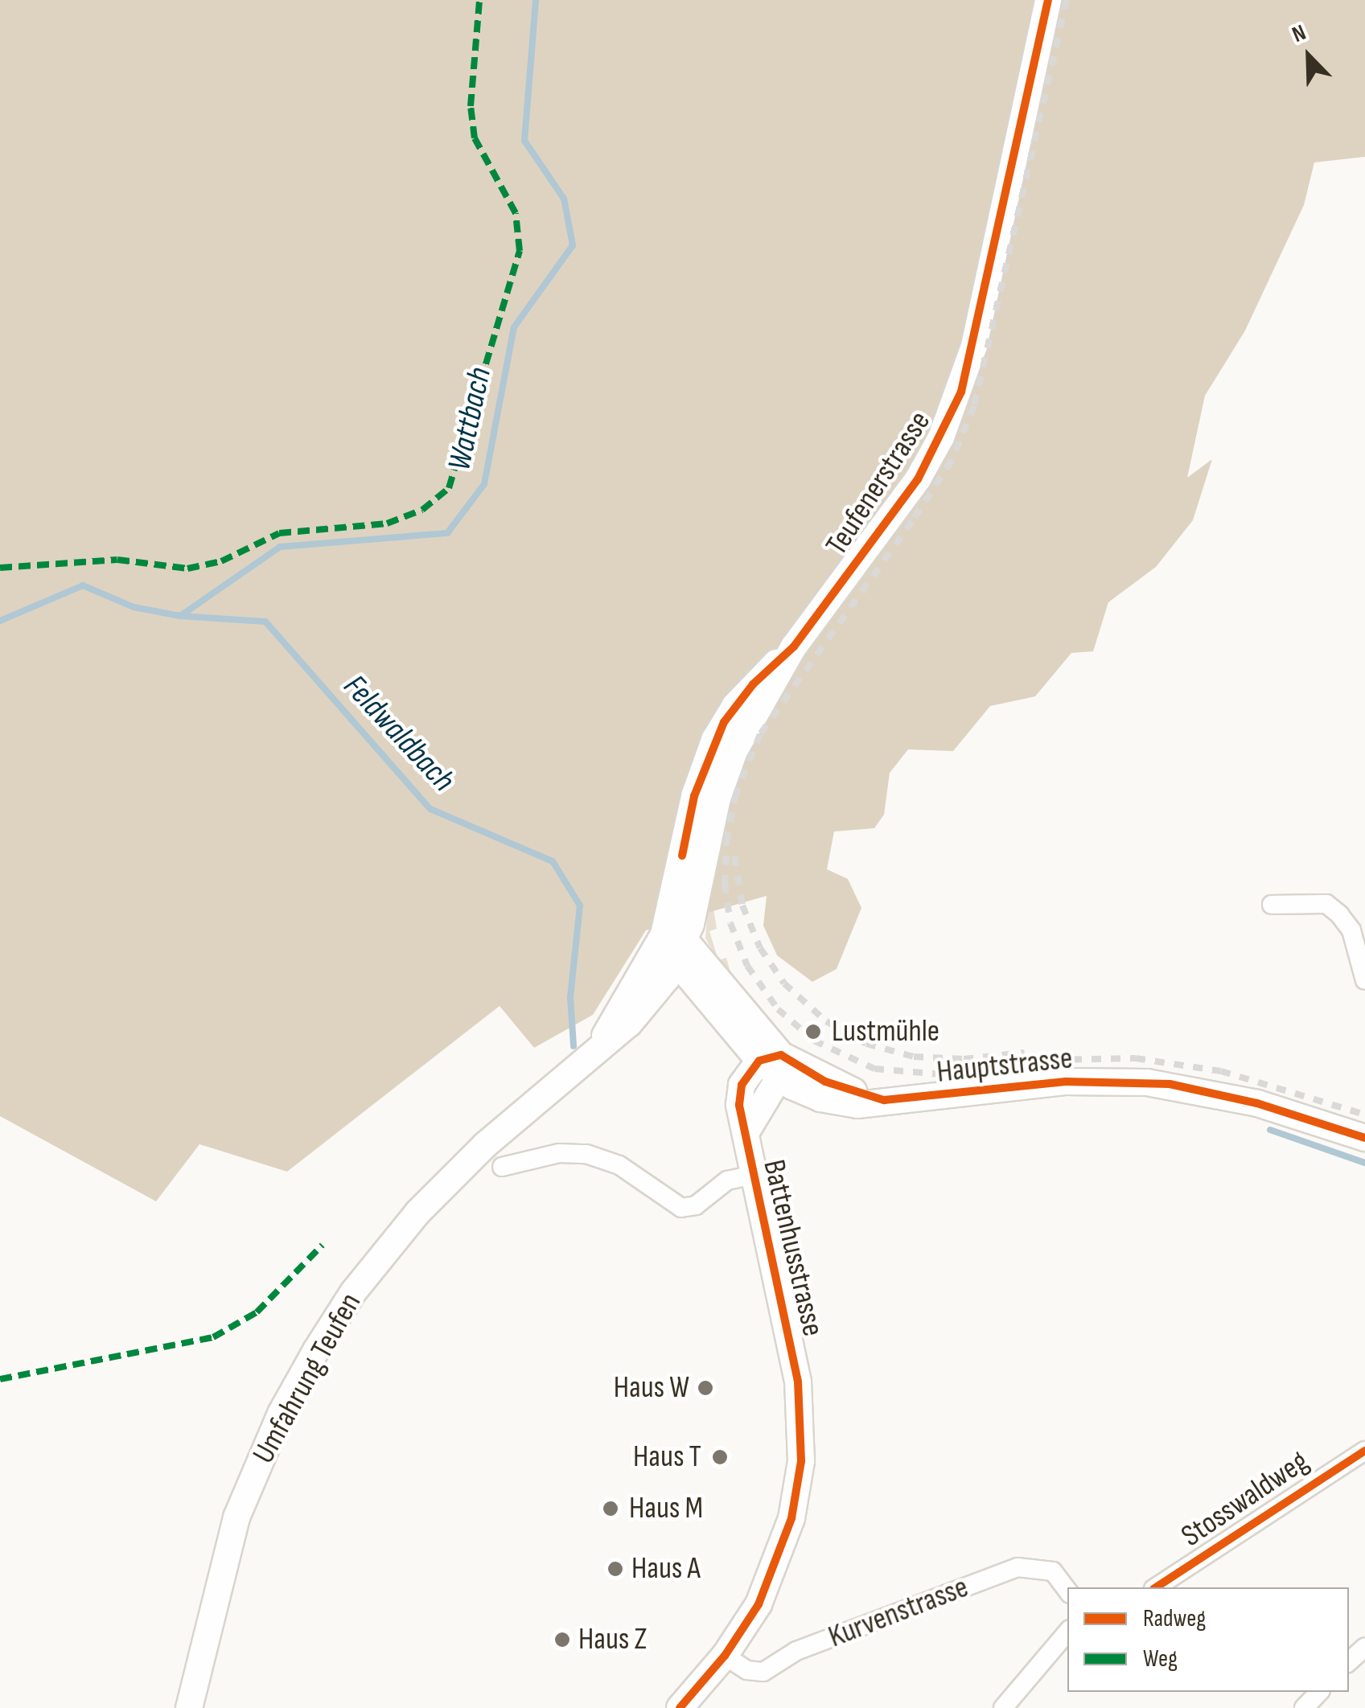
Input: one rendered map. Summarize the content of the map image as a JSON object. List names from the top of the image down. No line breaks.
{"streets":{"main road":["Teufenerstrasse","Hauptstrasse","Battenhusstrasse","Umfahrung Teufen"],"street":["Stosswaldweg","Kurvenstrasse"]},"crossings":[["Teufenerstrasse","Umfahrung Teufen"],["Hauptstrasse","Battenhusstrasse"],["Battenhusstrasse","Kurvenstrasse"]],"water":["Wattbach","Feldwaldbach"],"places":["Lustmühle","Haus W","Haus T","Haus M","Haus A","Haus Z"],"legend":["Radweg","Weg"],"north":"top left"}
